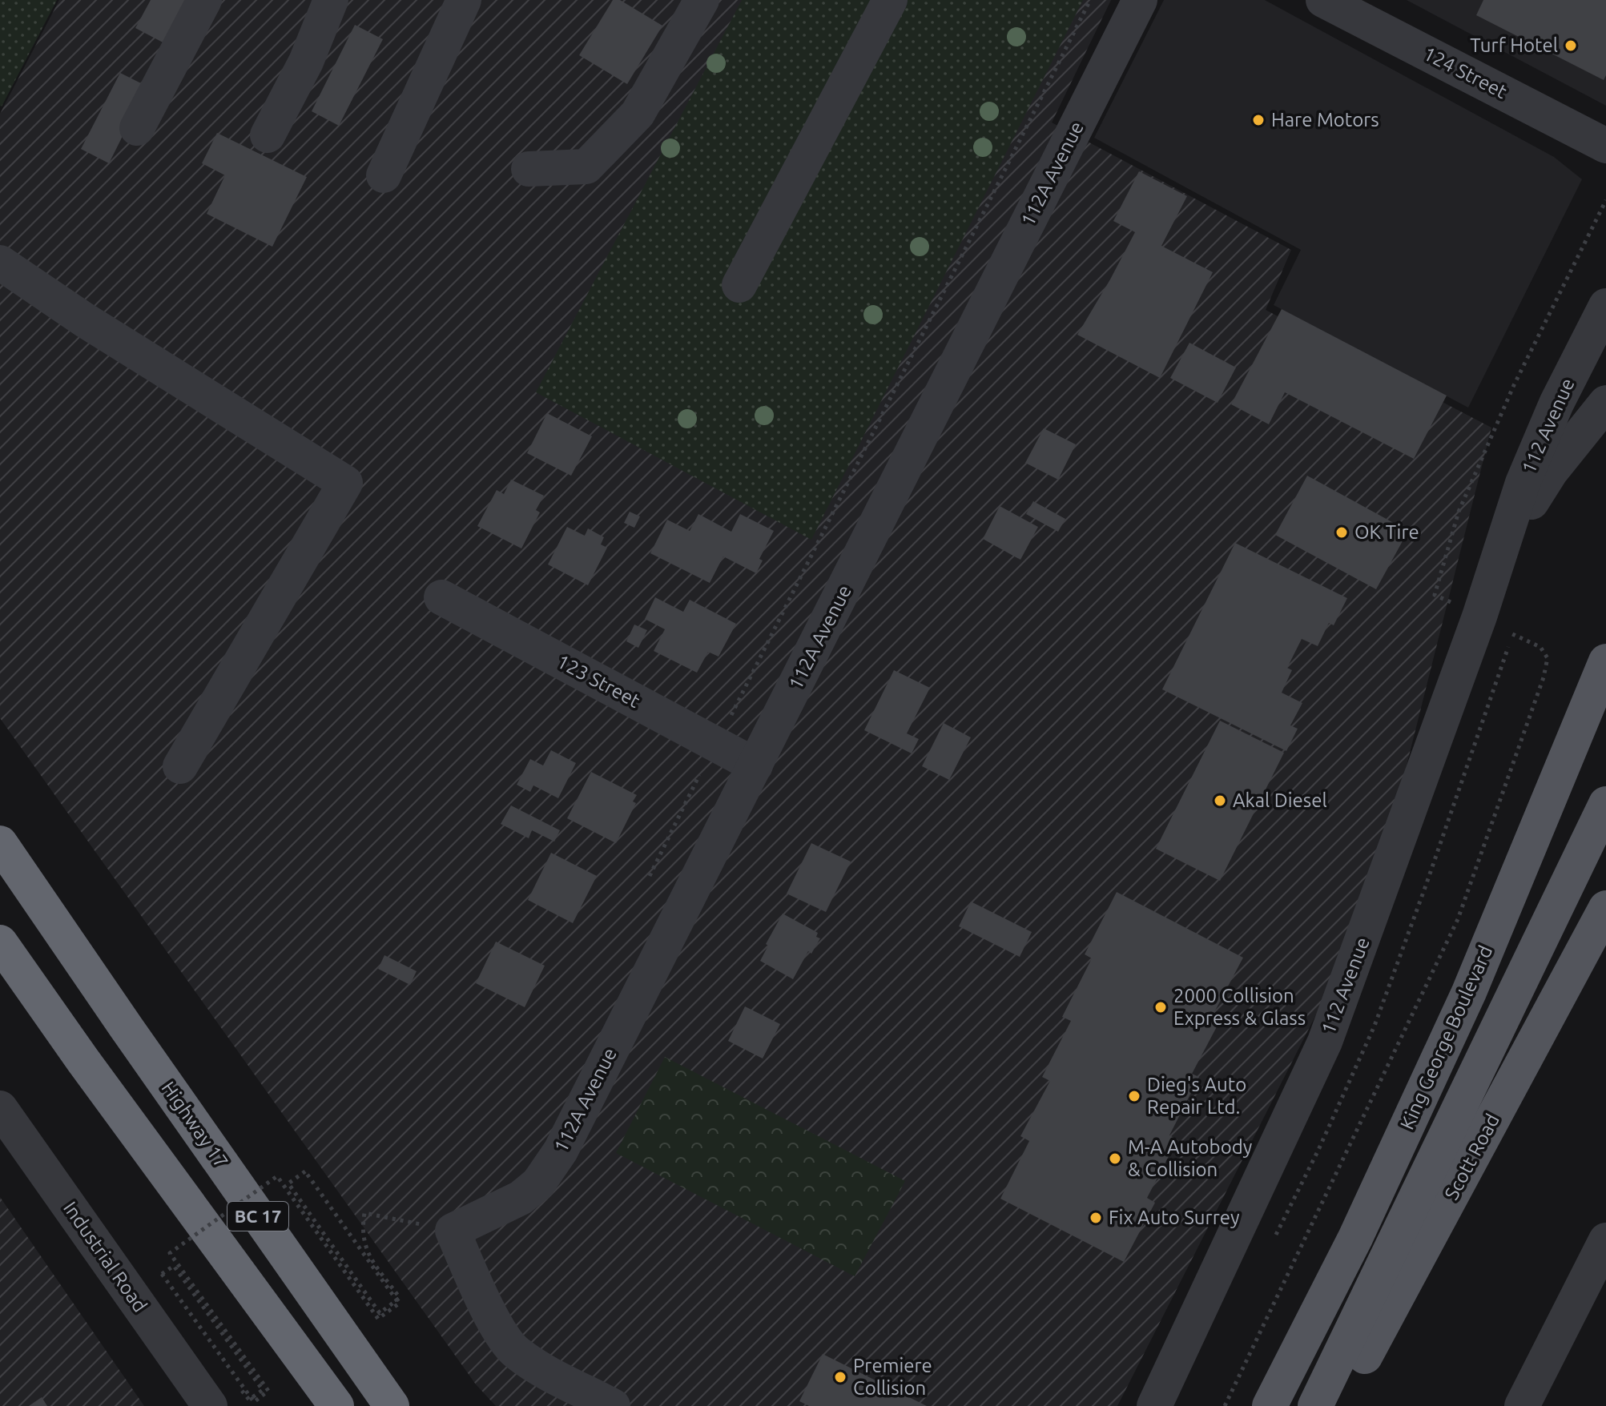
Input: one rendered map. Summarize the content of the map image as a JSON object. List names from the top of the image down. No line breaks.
{"streets":{"highway":["Highway 17","BC 17"],"main road":["King George Boulevard","Scott Road"],"street":["124 Street","112A Avenue","112 Avenue","123 Street","Industrial Road"]},"crossings":[["112A Avenue","123 Street"]],"places":["Turf Hotel","Hare Motors","OK Tire","Akal Diesel","2000 Collision Express & Glass","Dieg's Auto Repair Ltd.","M-A Autobody & Collision","Fix Auto Surrey","Premiere Collision"]}
